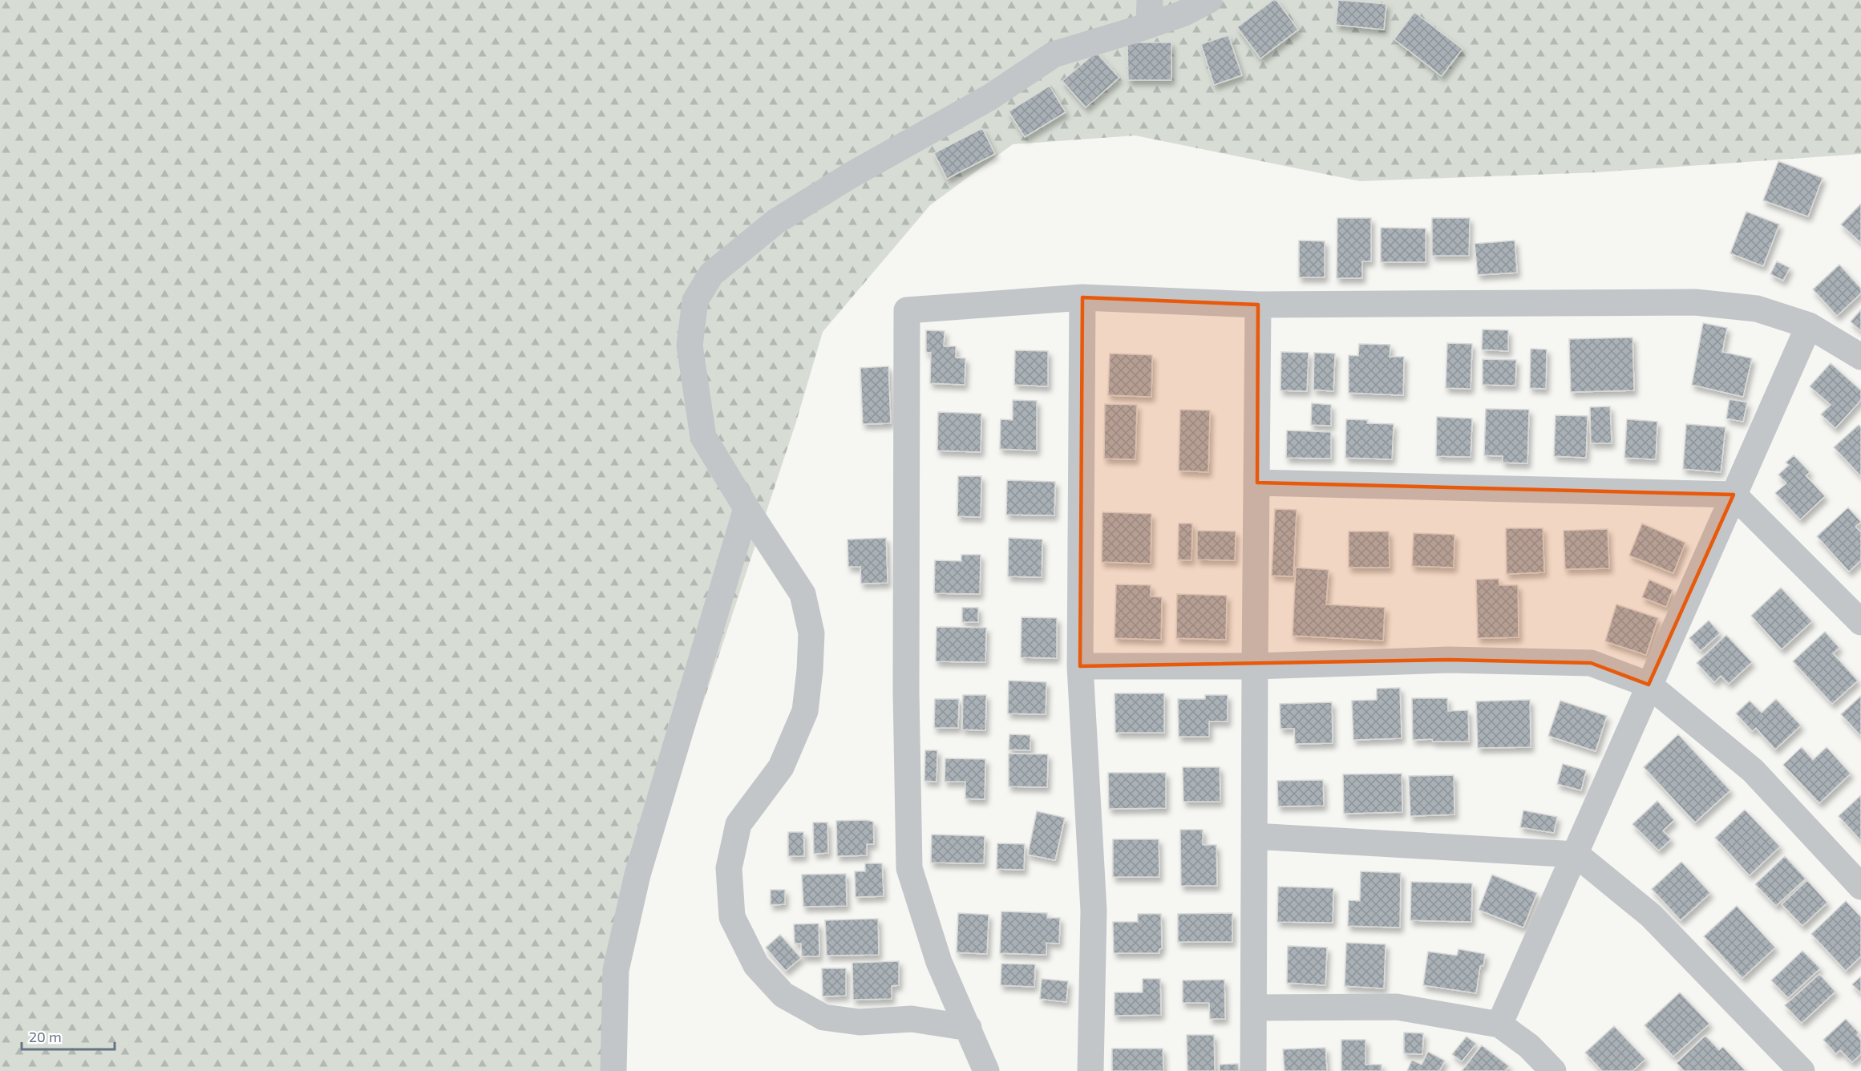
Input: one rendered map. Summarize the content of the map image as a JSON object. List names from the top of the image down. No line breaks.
{"scale_bar":"20 m"}
